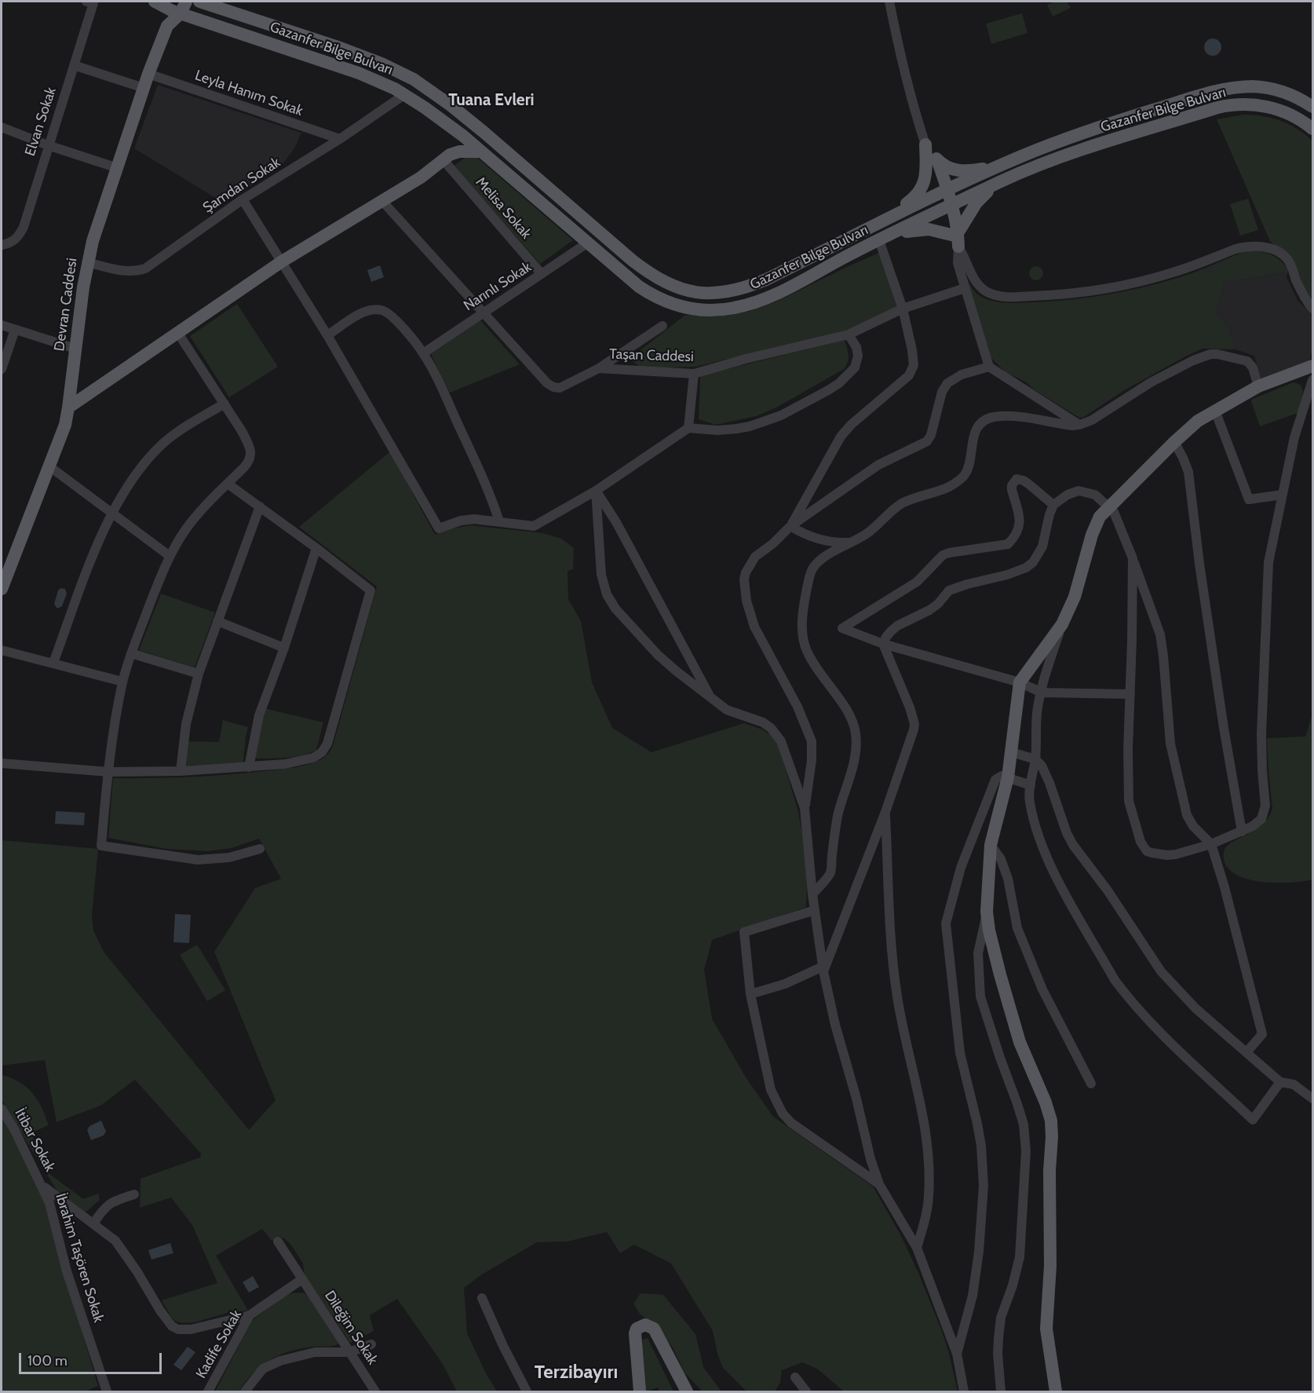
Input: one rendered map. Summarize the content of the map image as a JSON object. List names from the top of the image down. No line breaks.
{"streets":{"main road":["Gazanfer Bilge Bulvarı","Devran Caddesi"],"street":["Leyla Hanım Sokak","Elvan Sokak","Şamdan Sokak","Melisa Sokak","Narınlı Sokak","Taşan Caddesi","İtibar Sokak","İbrahim Taşören Sokak","Dileğim Sokak","Kadife Sokak"]},"crossings":[["Gazanfer Bilge Bulvarı","Şamdan Sokak"],["Gazanfer Bilge Bulvarı","Narınlı Sokak"],["Leyla Hanım Sokak","Şamdan Sokak"],["Leyla Hanım Sokak","Devran Caddesi"],["Şamdan Sokak","Devran Caddesi"],["Melisa Sokak","Narınlı Sokak"],["Narınlı Sokak","Taşan Caddesi"],["İtibar Sokak","İbrahim Taşören Sokak"],["Dileğim Sokak","Kadife Sokak"]],"districts":["Tuana Evleri","Terzibayırı"],"scale_bar":"100 m"}
